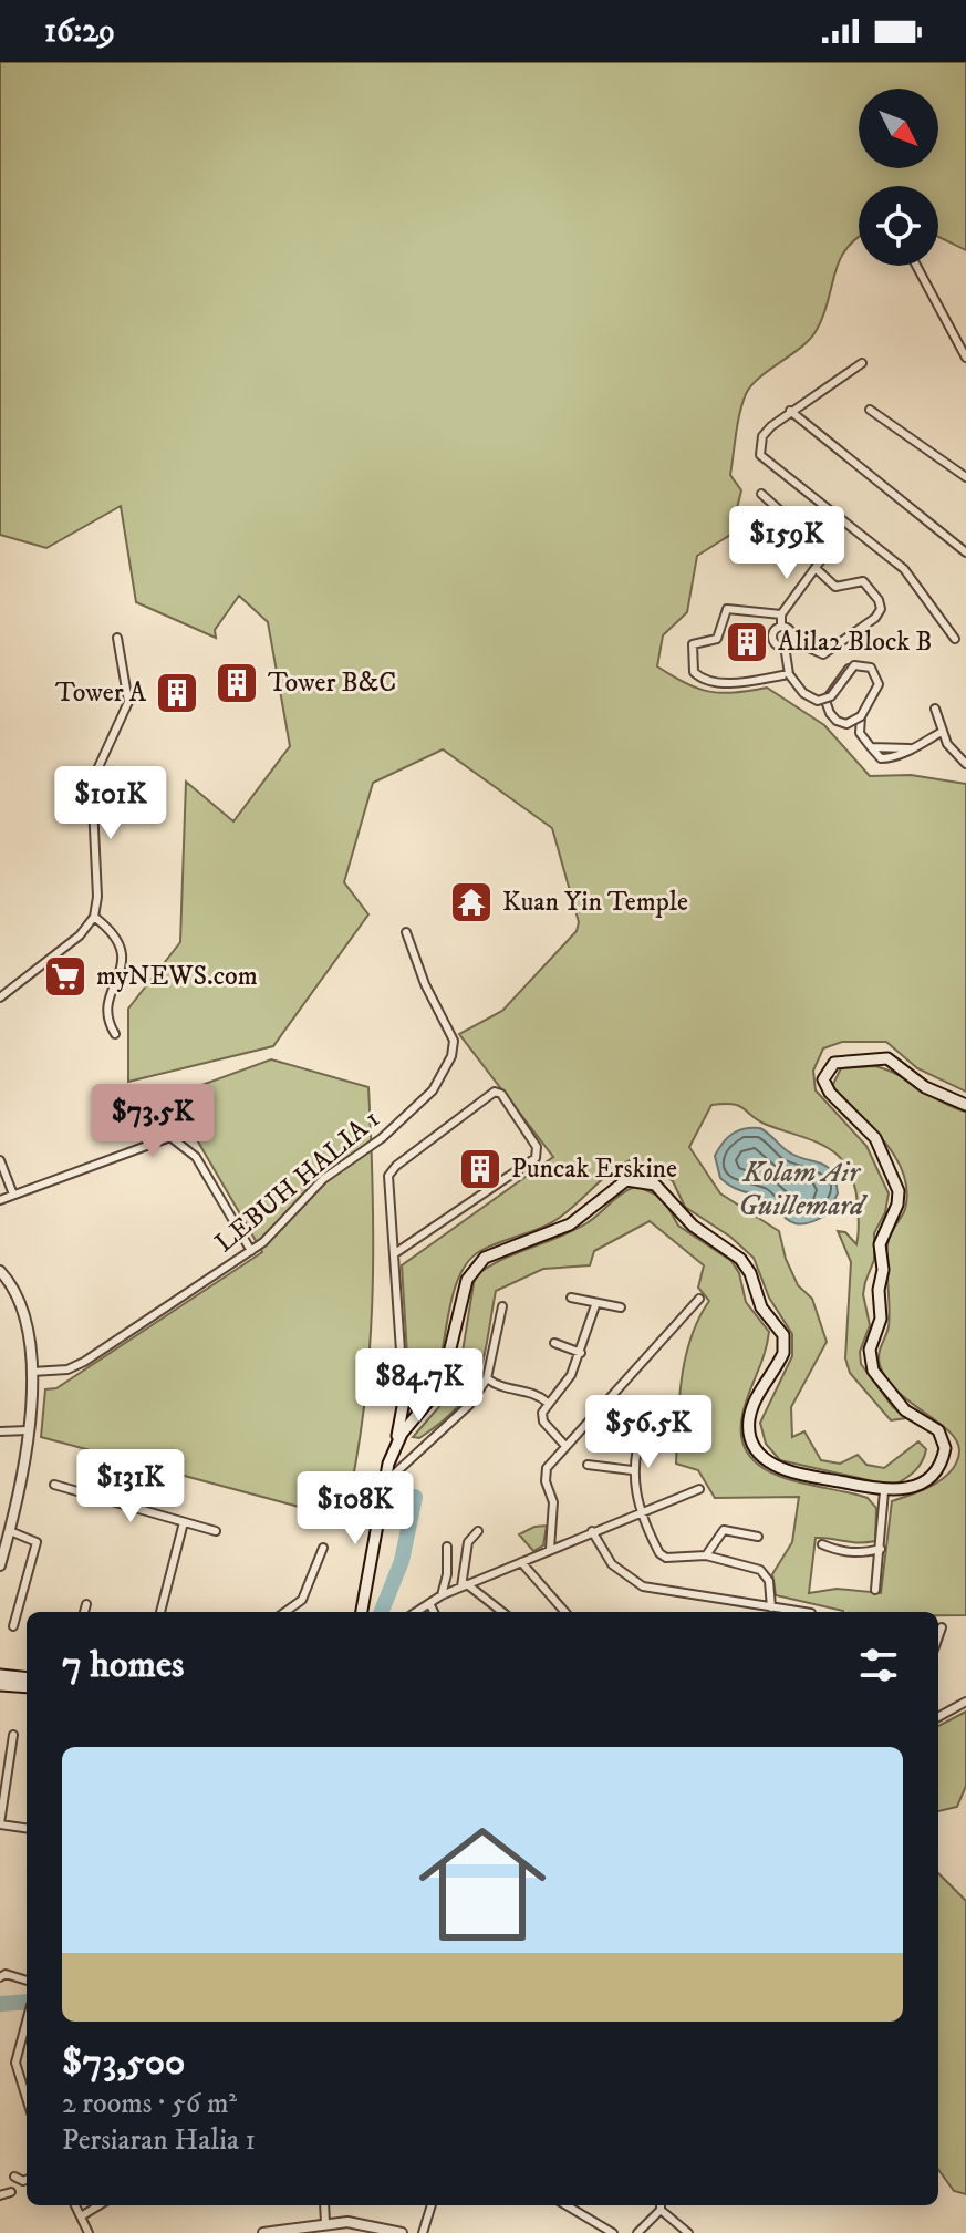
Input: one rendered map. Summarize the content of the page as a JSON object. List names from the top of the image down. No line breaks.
{"streets":{"street":["LEBUH HALIA 1"]},"water":["Kolam Air Guillemard"],"places":{"building":["Alila2 Block B","Tower B&C","Tower A","Puncak Erskine"],"temple":["Kuan Yin Temple"],"supermarket":["myNEWS.com"]},"north":"bottom right","page":{"status":"16:29","price":["$159K","$101K","$73.5K","$84.7K","$56.5K","$131K","$108K"],"heading":"7 homes","list":[{"name":"$73,500","note":"2 rooms · 56 m² · Persiaran Halia 1"}]}}
